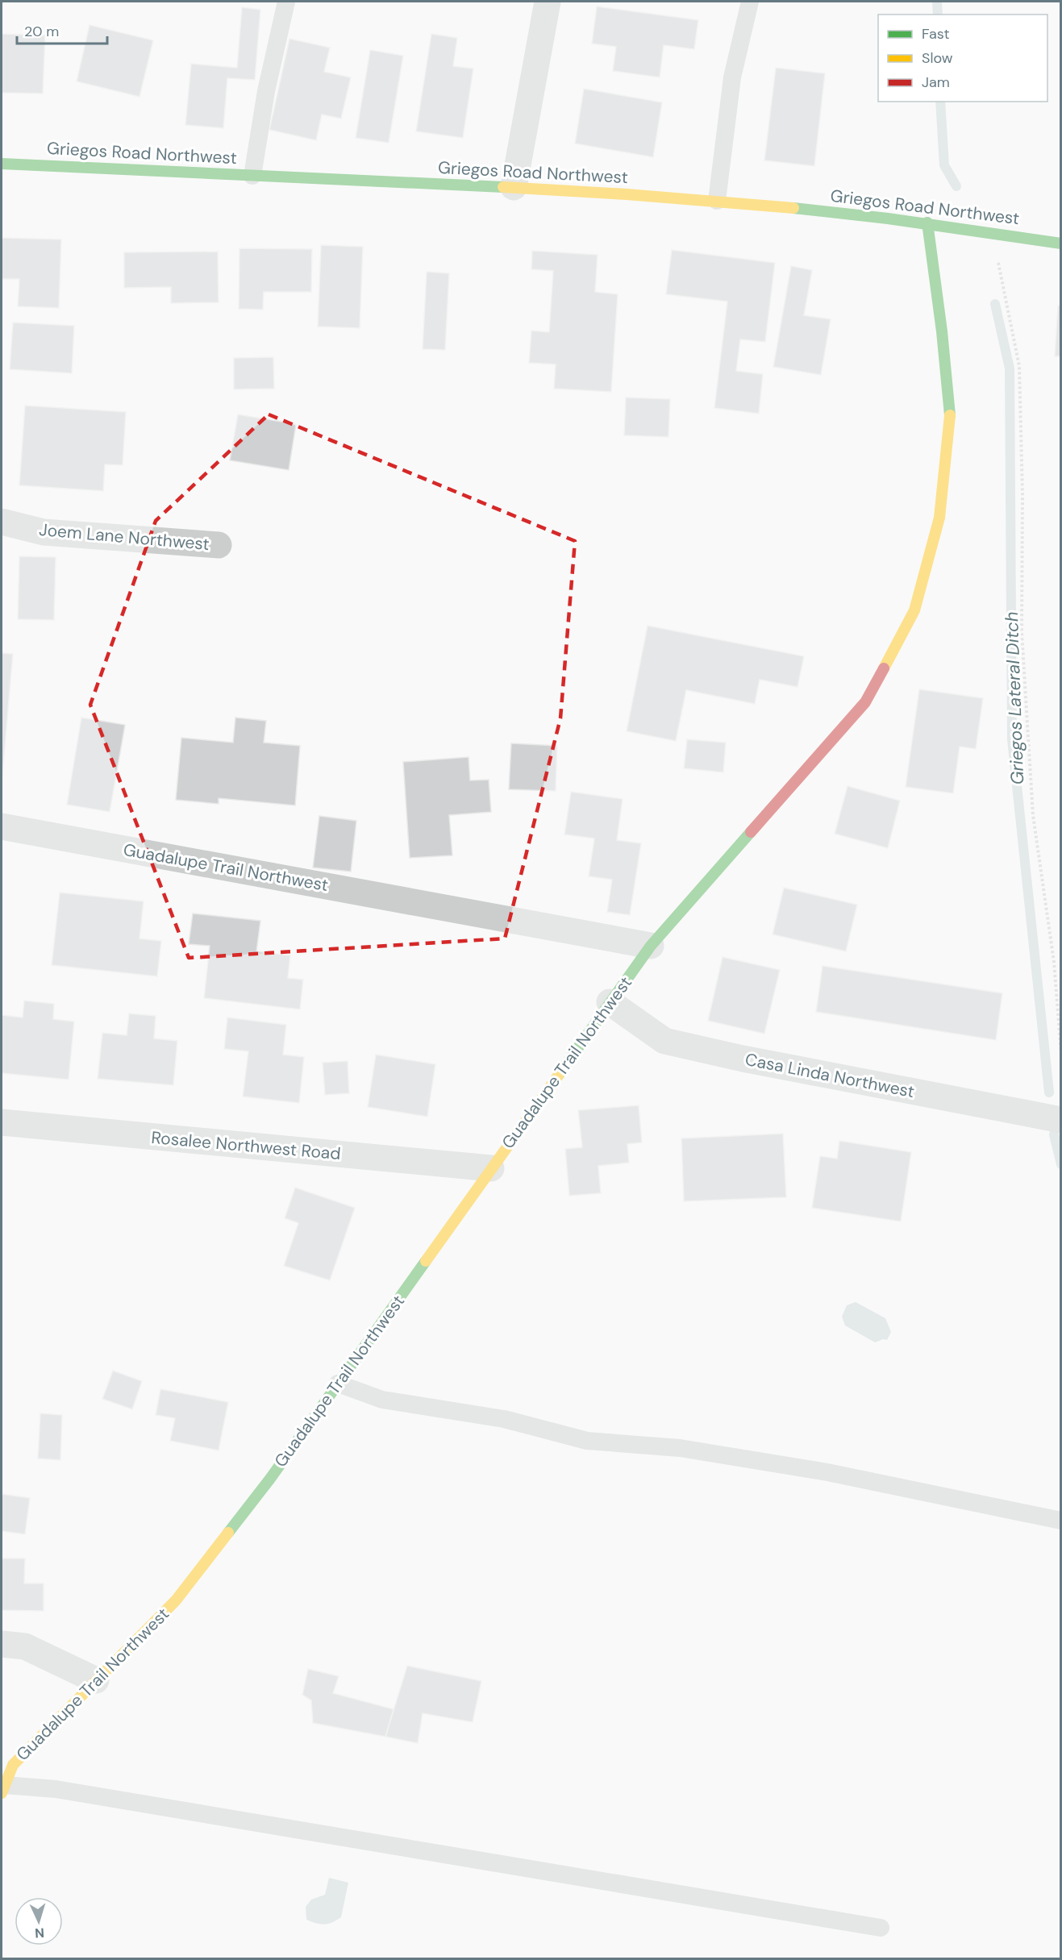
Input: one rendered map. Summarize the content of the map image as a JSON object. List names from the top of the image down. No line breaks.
{"streets":{"street":["Griegos Road Northwest","Joem Lane Northwest","Guadalupe Trail Northwest","Casa Linda Northwest","Rosalee Northwest Road"]},"crossings":[["Griegos Road Northwest","Guadalupe Trail Northwest"],["Guadalupe Trail Northwest","Casa Linda Northwest"],["Guadalupe Trail Northwest","Rosalee Northwest Road"]],"water":["Griegos Lateral Ditch"],"legend":["Fast","Slow","Jam"],"scale_bar":"20 m","north":"bottom"}
